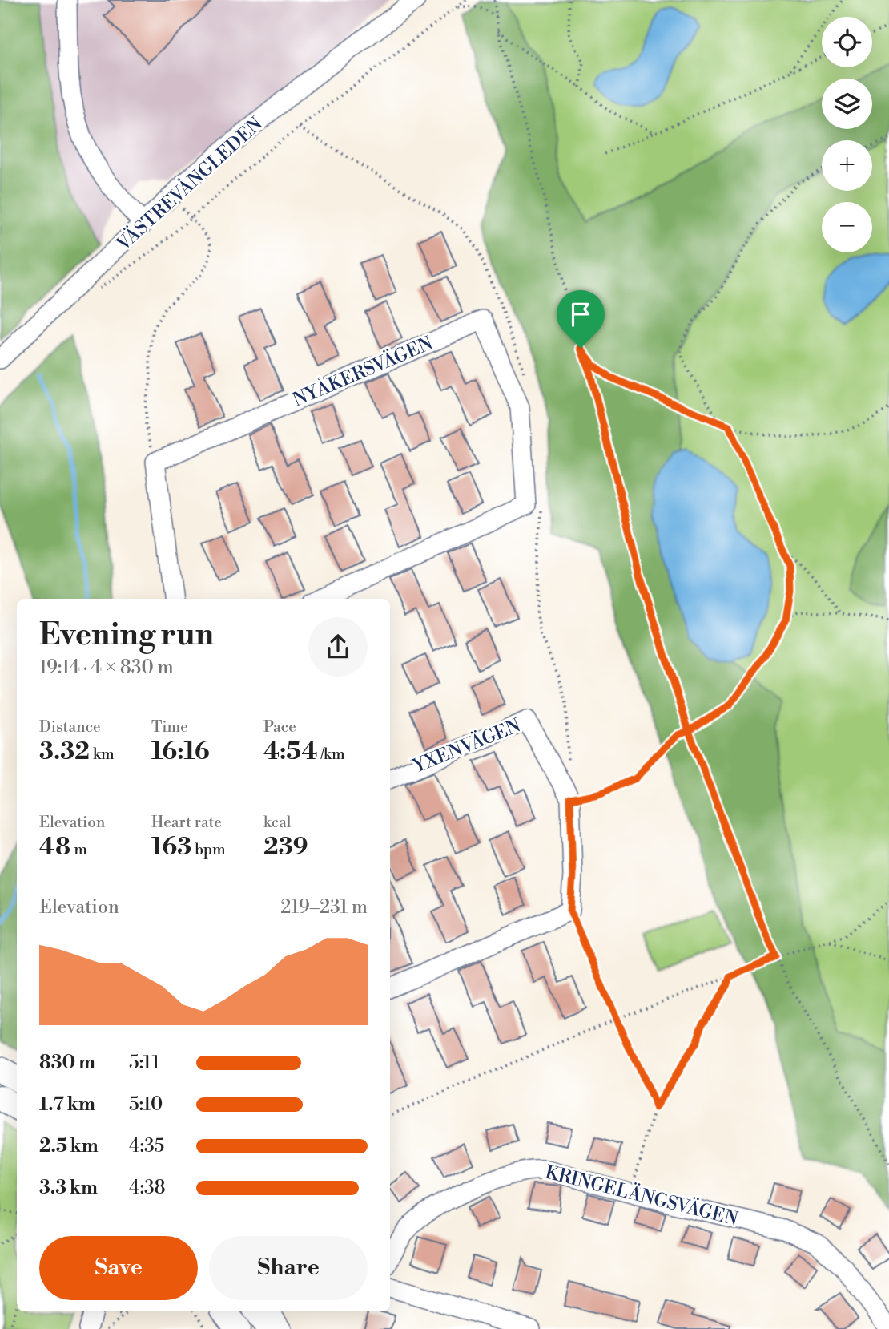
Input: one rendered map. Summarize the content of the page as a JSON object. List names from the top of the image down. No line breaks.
{"streets":{"street":["VÄSTREVÅNGLEDEN","NYÅKERSVÄGEN","YXENVÄGEN","KRINGELÄNGSVÄGEN"]},"page":{"map_buttons":["+","−"],"heading":["Evening run","19:14 · 4 × 830 m"],"stats":[["Distance","3.32 km"],["Time","16:16"],["Pace","4:54 /km"],["Elevation","48 m"],["Heart rate","163 bpm"],["kcal","239"]],"chart":["Elevation","219–231 m"],"list":[{"name":"830 m","note":"5:11"},{"name":"1.7 km","note":"5:10"},{"name":"2.5 km","note":"4:35"},{"name":"3.3 km","note":"4:38"}],"buttons":["Save","Share"]}}
